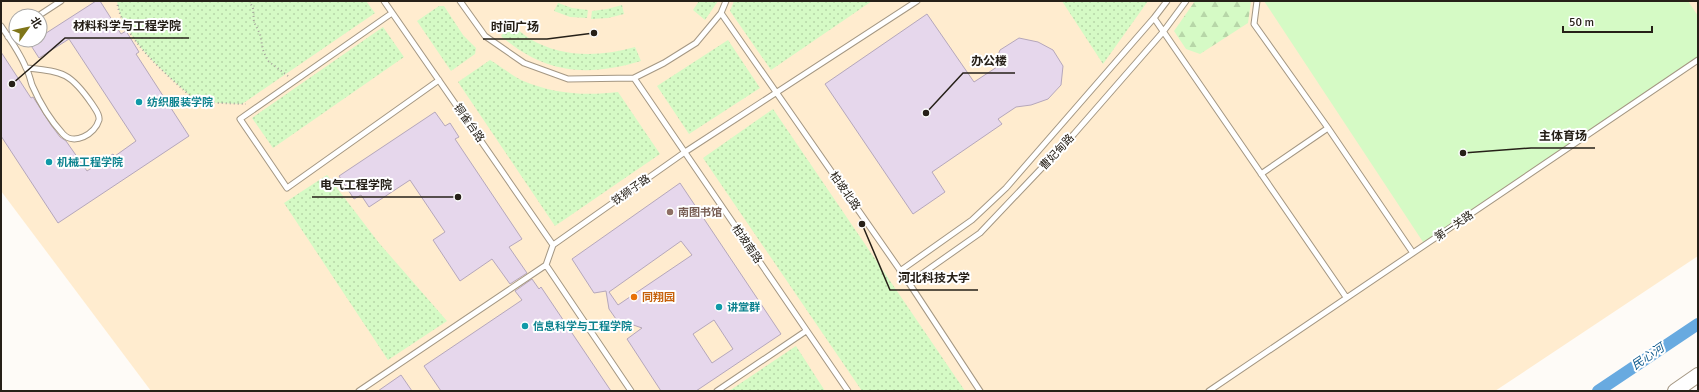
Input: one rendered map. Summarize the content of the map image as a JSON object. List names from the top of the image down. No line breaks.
{"streets":{"lane":["铜雀台路","曹妃甸路","铁狮子路","柏坡北路","第一关路","柏坡南路"]},"crossings":[["铜雀台路","铁狮子路"],["曹妃甸路","柏坡北路"],["铁狮子路","柏坡北路"],["铁狮子路","柏坡南路"]],"water":["民心河"],"places":["时间广场","材料科学与工程学院","纺织服装学院","办公楼","主体育场","机械工程学院","电气工程学院","南图书馆","河北科技大学","同翔园","讲堂群","信息科学与工程学院"],"scale_bar":"50 m","north":"top right"}
